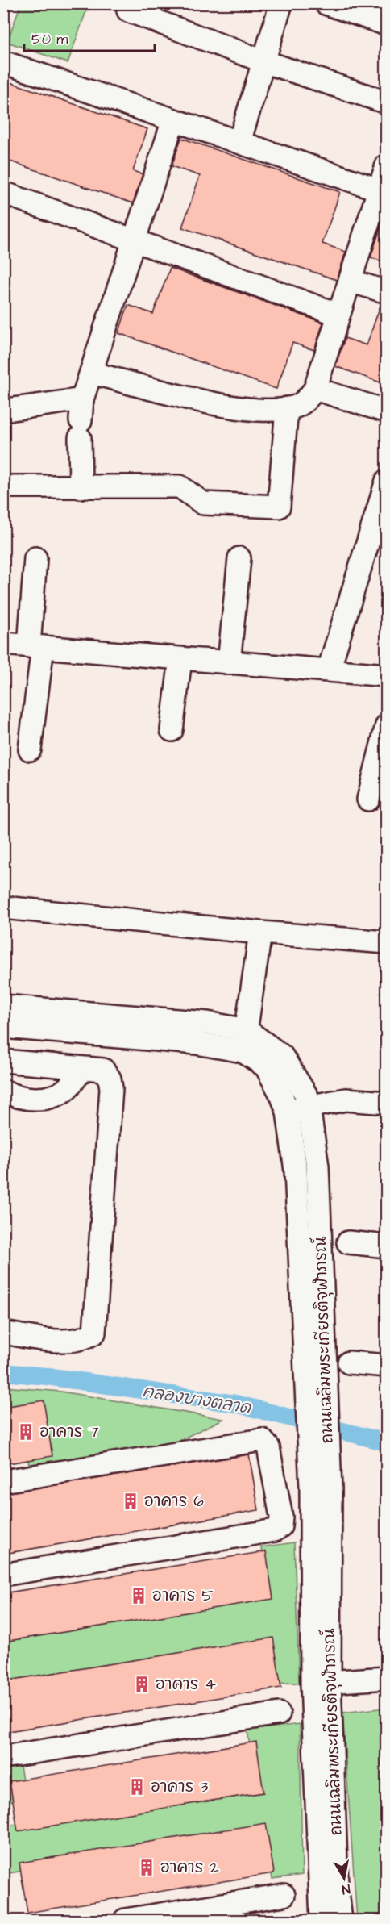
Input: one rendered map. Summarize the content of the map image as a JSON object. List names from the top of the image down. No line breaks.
{"streets":{"street":["ถนนเฉลิมพระเกียรติจุฬาภรณ์"]},"water":["คลองบางตลาด"],"places":{"building":["อาคาร 7","อาคาร 6","อาคาร 5","อาคาร 4","อาคาร 3","อาคาร 2"]},"scale_bar":"50 m","north":"bottom"}
